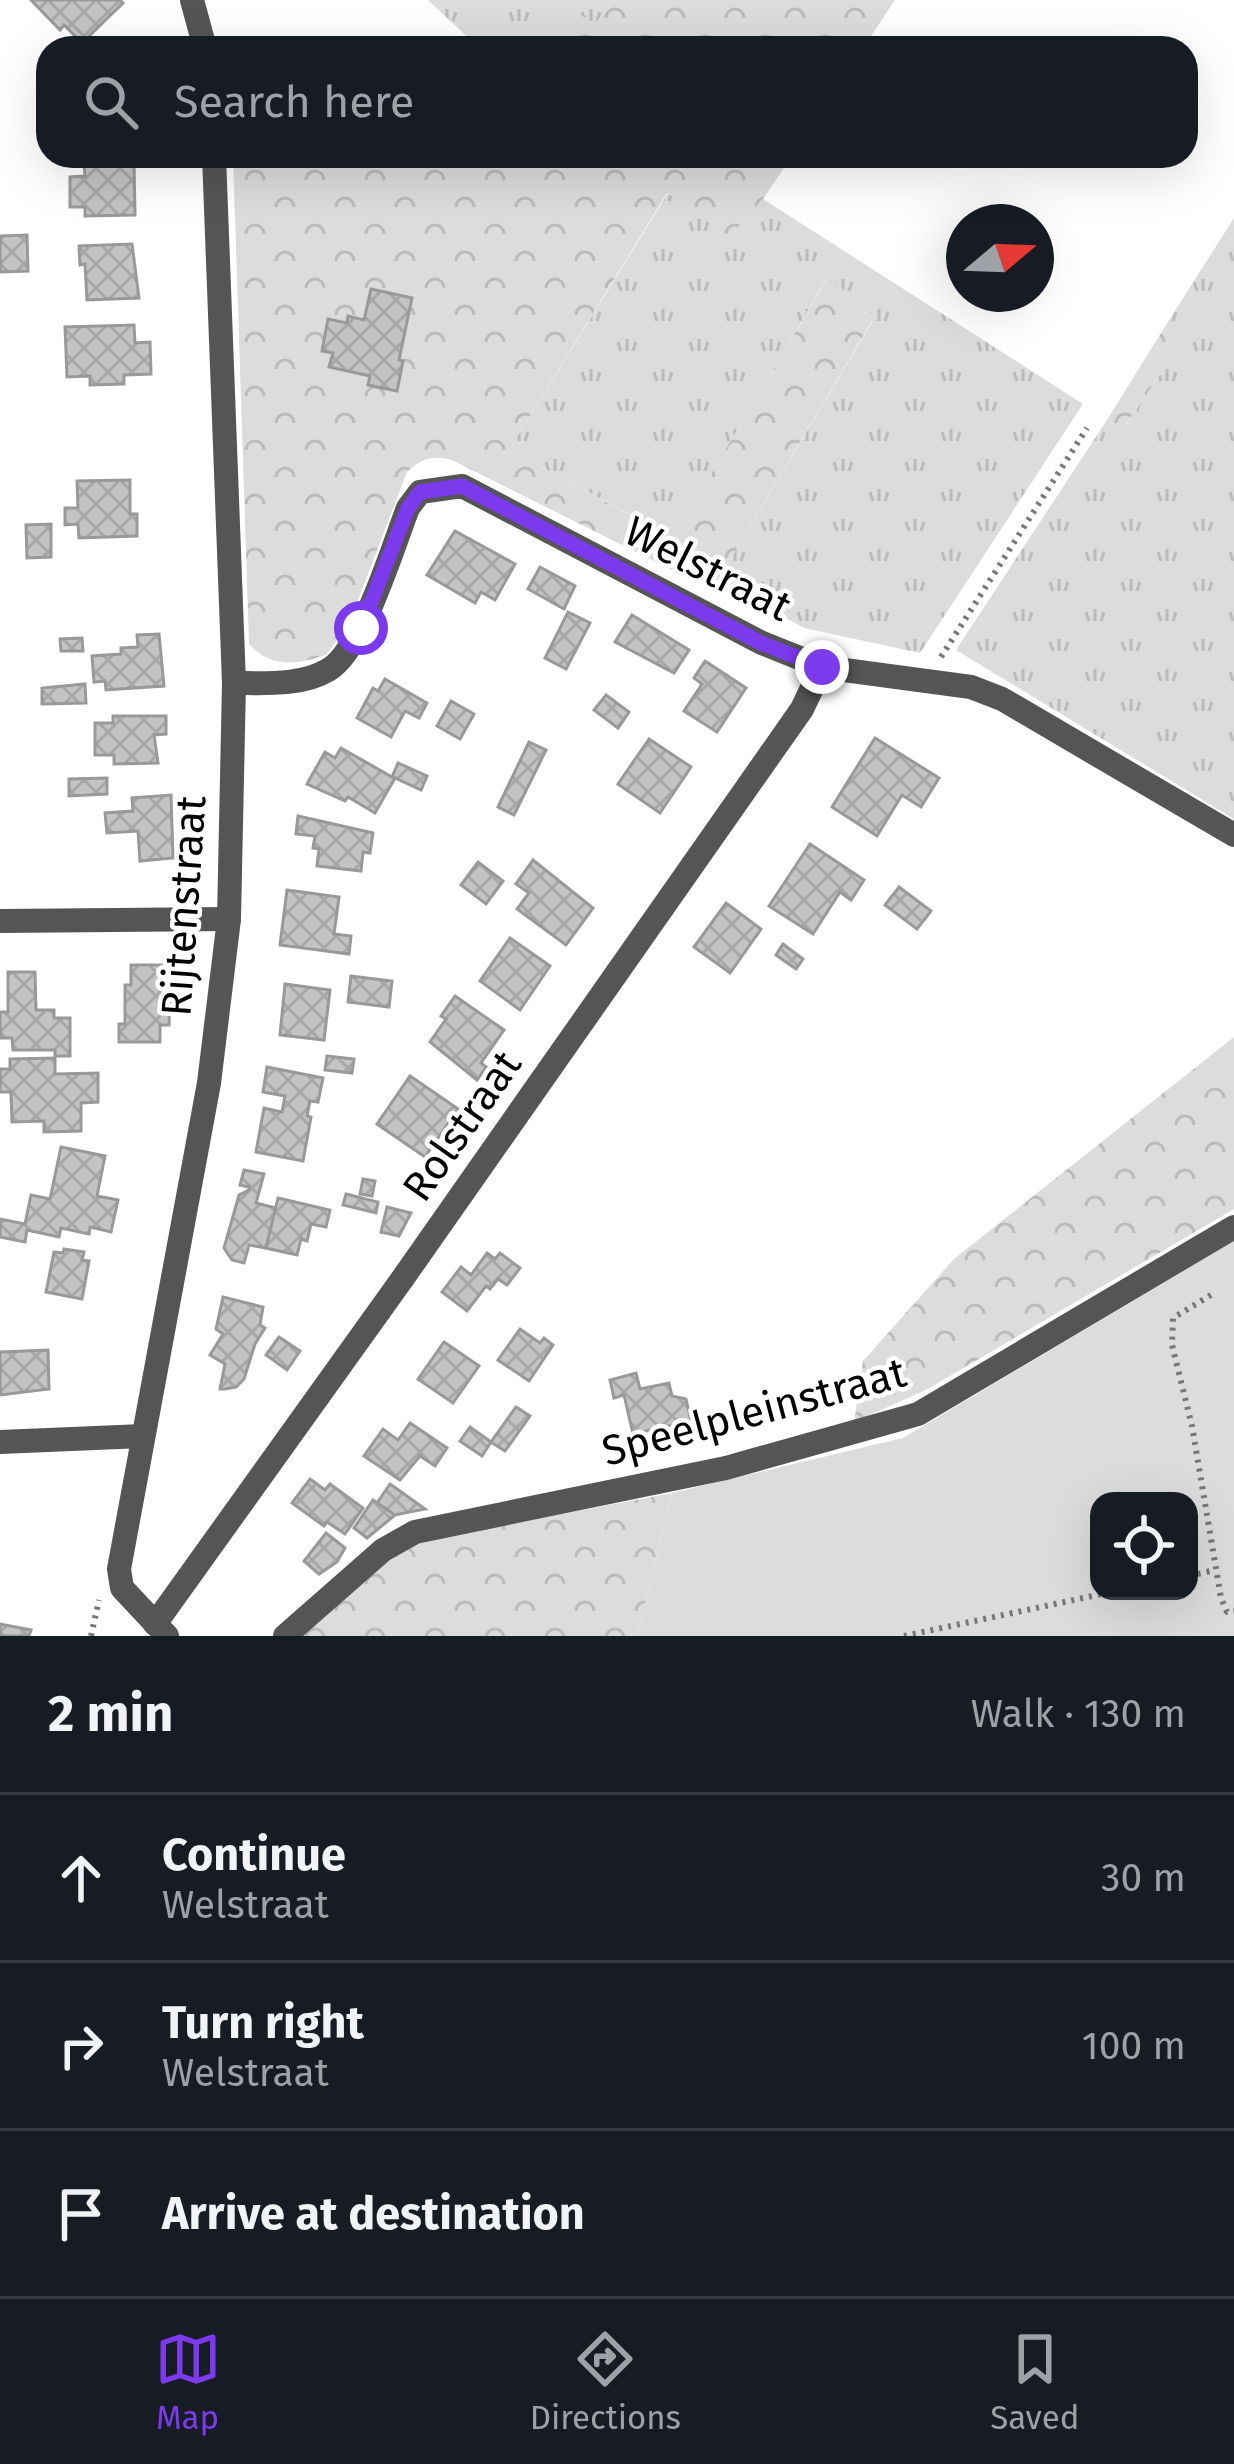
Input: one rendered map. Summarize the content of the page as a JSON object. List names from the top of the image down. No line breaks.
{"streets":{"street":["Welstraat","Rijtenstraat","Rolstraat","Speelpleinstraat"]},"crossings":[["Welstraat","Rijtenstraat"],["Welstraat","Rolstraat"],["Rijtenstraat","Rolstraat"]],"north":"right","page":{"search":"Search here","heading":["2 min","Walk · 130 m"],"list":[["Continue","Welstraat","30 m"],["Turn right","Welstraat","100 m"],"Arrive at destination"],"nav":["Map","Directions","Saved"]}}
